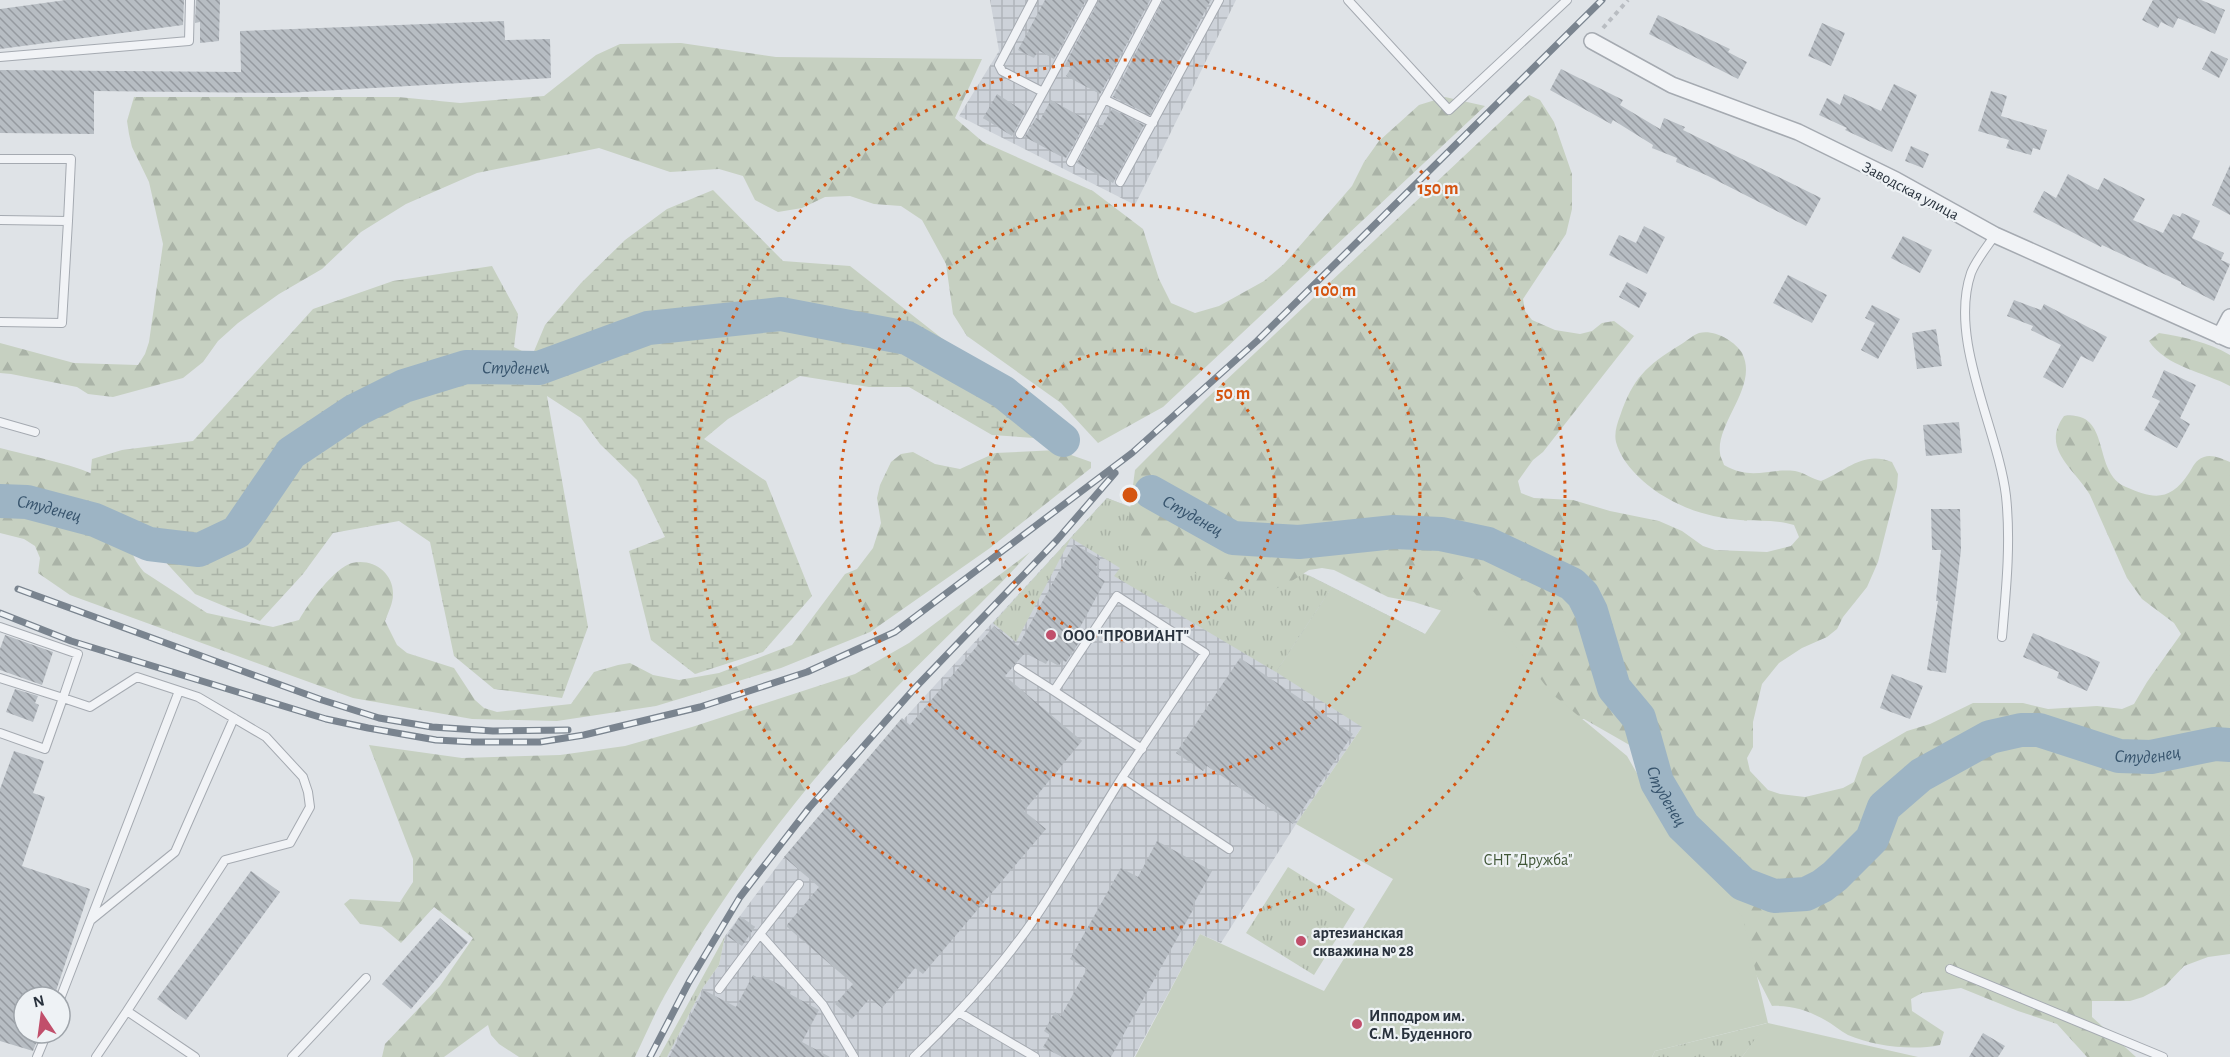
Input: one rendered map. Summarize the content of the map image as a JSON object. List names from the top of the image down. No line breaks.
{"streets":{"street":["Заводская улица"]},"water":["Студенец"],"parks":["СНТ \"Дружба\""],"places":["ООО \"ПРОВИАНТ\"","артезианская скважина № 28","Ипподром им. С.М. Буденного"],"north":"top","rings":["150 m","100 m","50 m"]}
